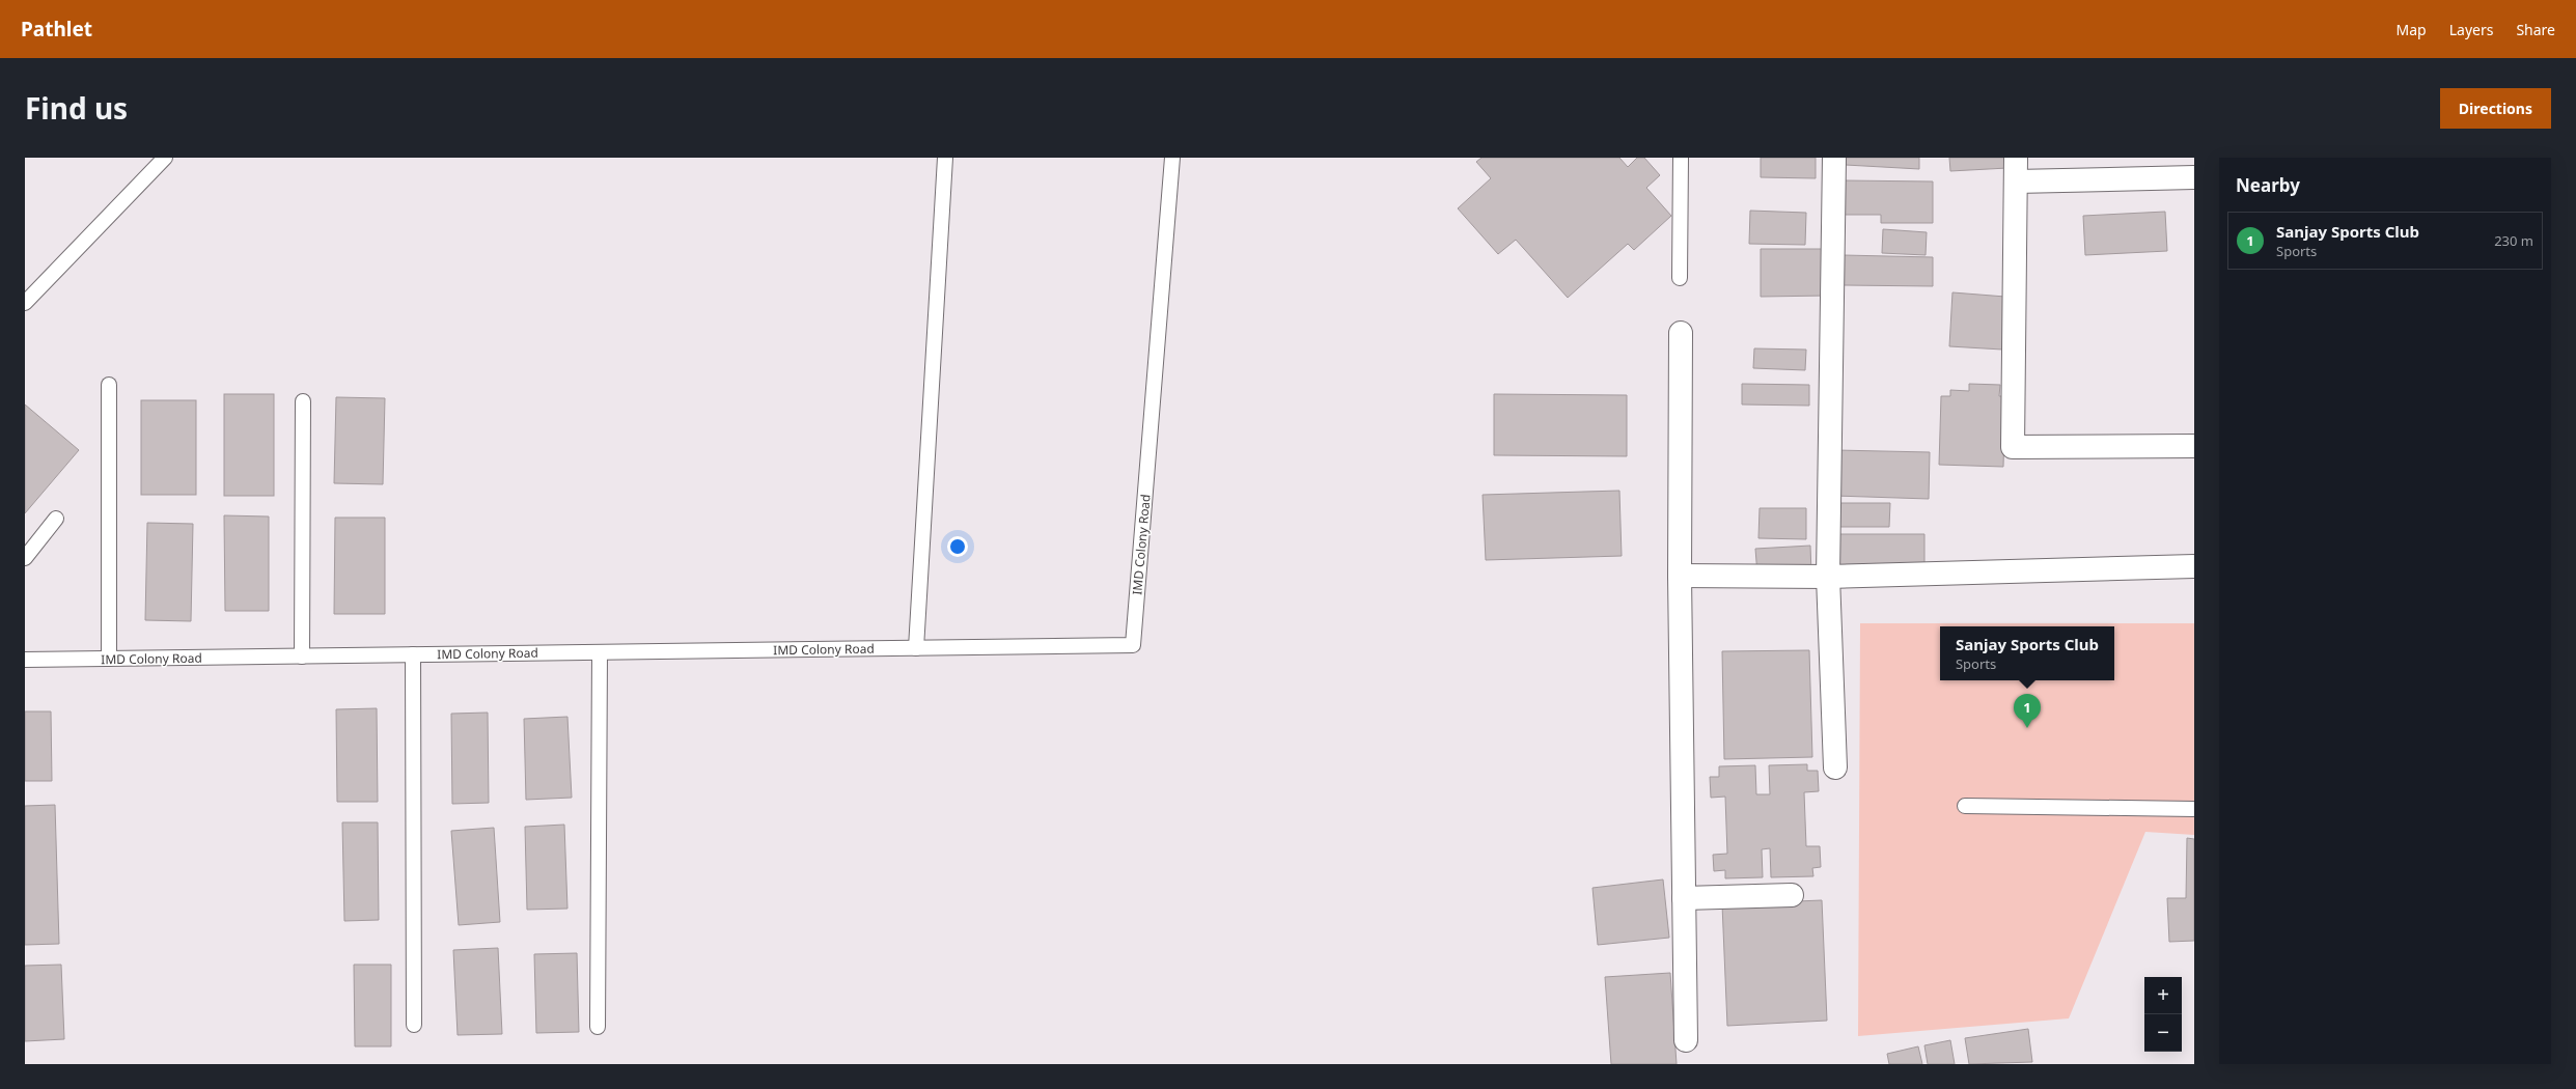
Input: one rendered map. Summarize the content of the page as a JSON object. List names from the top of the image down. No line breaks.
{"streets":{"lane":["IMD Colony Road"]},"page":{"header":"Pathlet","nav":["Map","Layers","Share"],"title":"Find us","buttons":"Directions","heading":"Nearby","list":[{"mark":"1","name":"Sanjay Sports Club","note":"Sports","value":"230 m"}],"popup":["Sanjay Sports Club","Sports"],"pins":"1","map_buttons":["+","−"]}}
